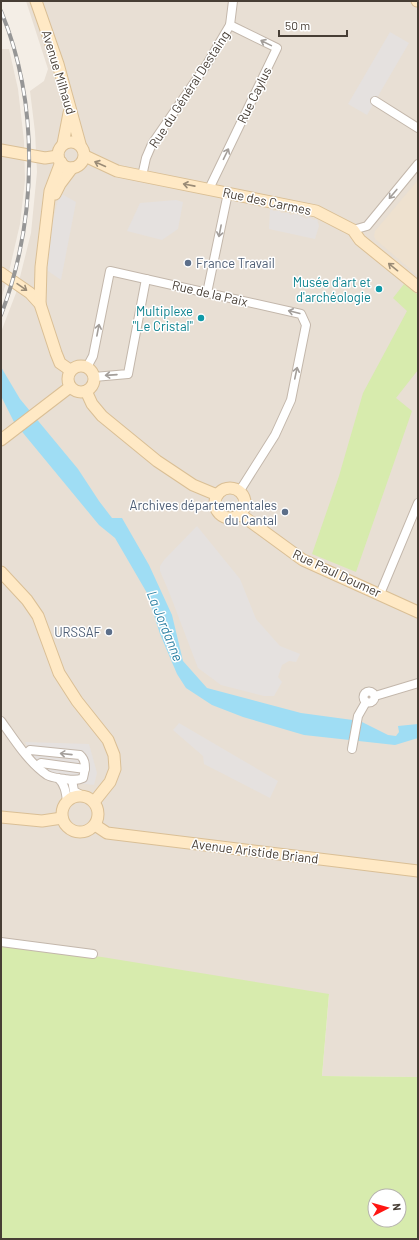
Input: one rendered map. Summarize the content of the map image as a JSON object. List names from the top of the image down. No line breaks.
{"streets":{"main road":["Avenue Milhaud","Rue des Carmes","Rue Paul Doumer","Avenue Aristide Briand"],"street":["Rue du Général Destaing","Rue Caylus","Rue de la Paix"]},"crossings":[["Avenue Milhaud","Rue des Carmes"],["Rue du Général Destaing","Rue Caylus"],["Rue du Général Destaing","Rue des Carmes"],["Rue Caylus","Rue des Carmes"],["Rue de la Paix","Rue Paul Doumer"]],"one_way":["Rue des Carmes"],"water":["La Jordanne"],"places":["France Travail","Musée d'art et d'archéologie","Multiplexe \"Le Cristal\"","Archives départementales du Cantal","URSSAF"],"scale_bar":"50 m","north":"right"}
